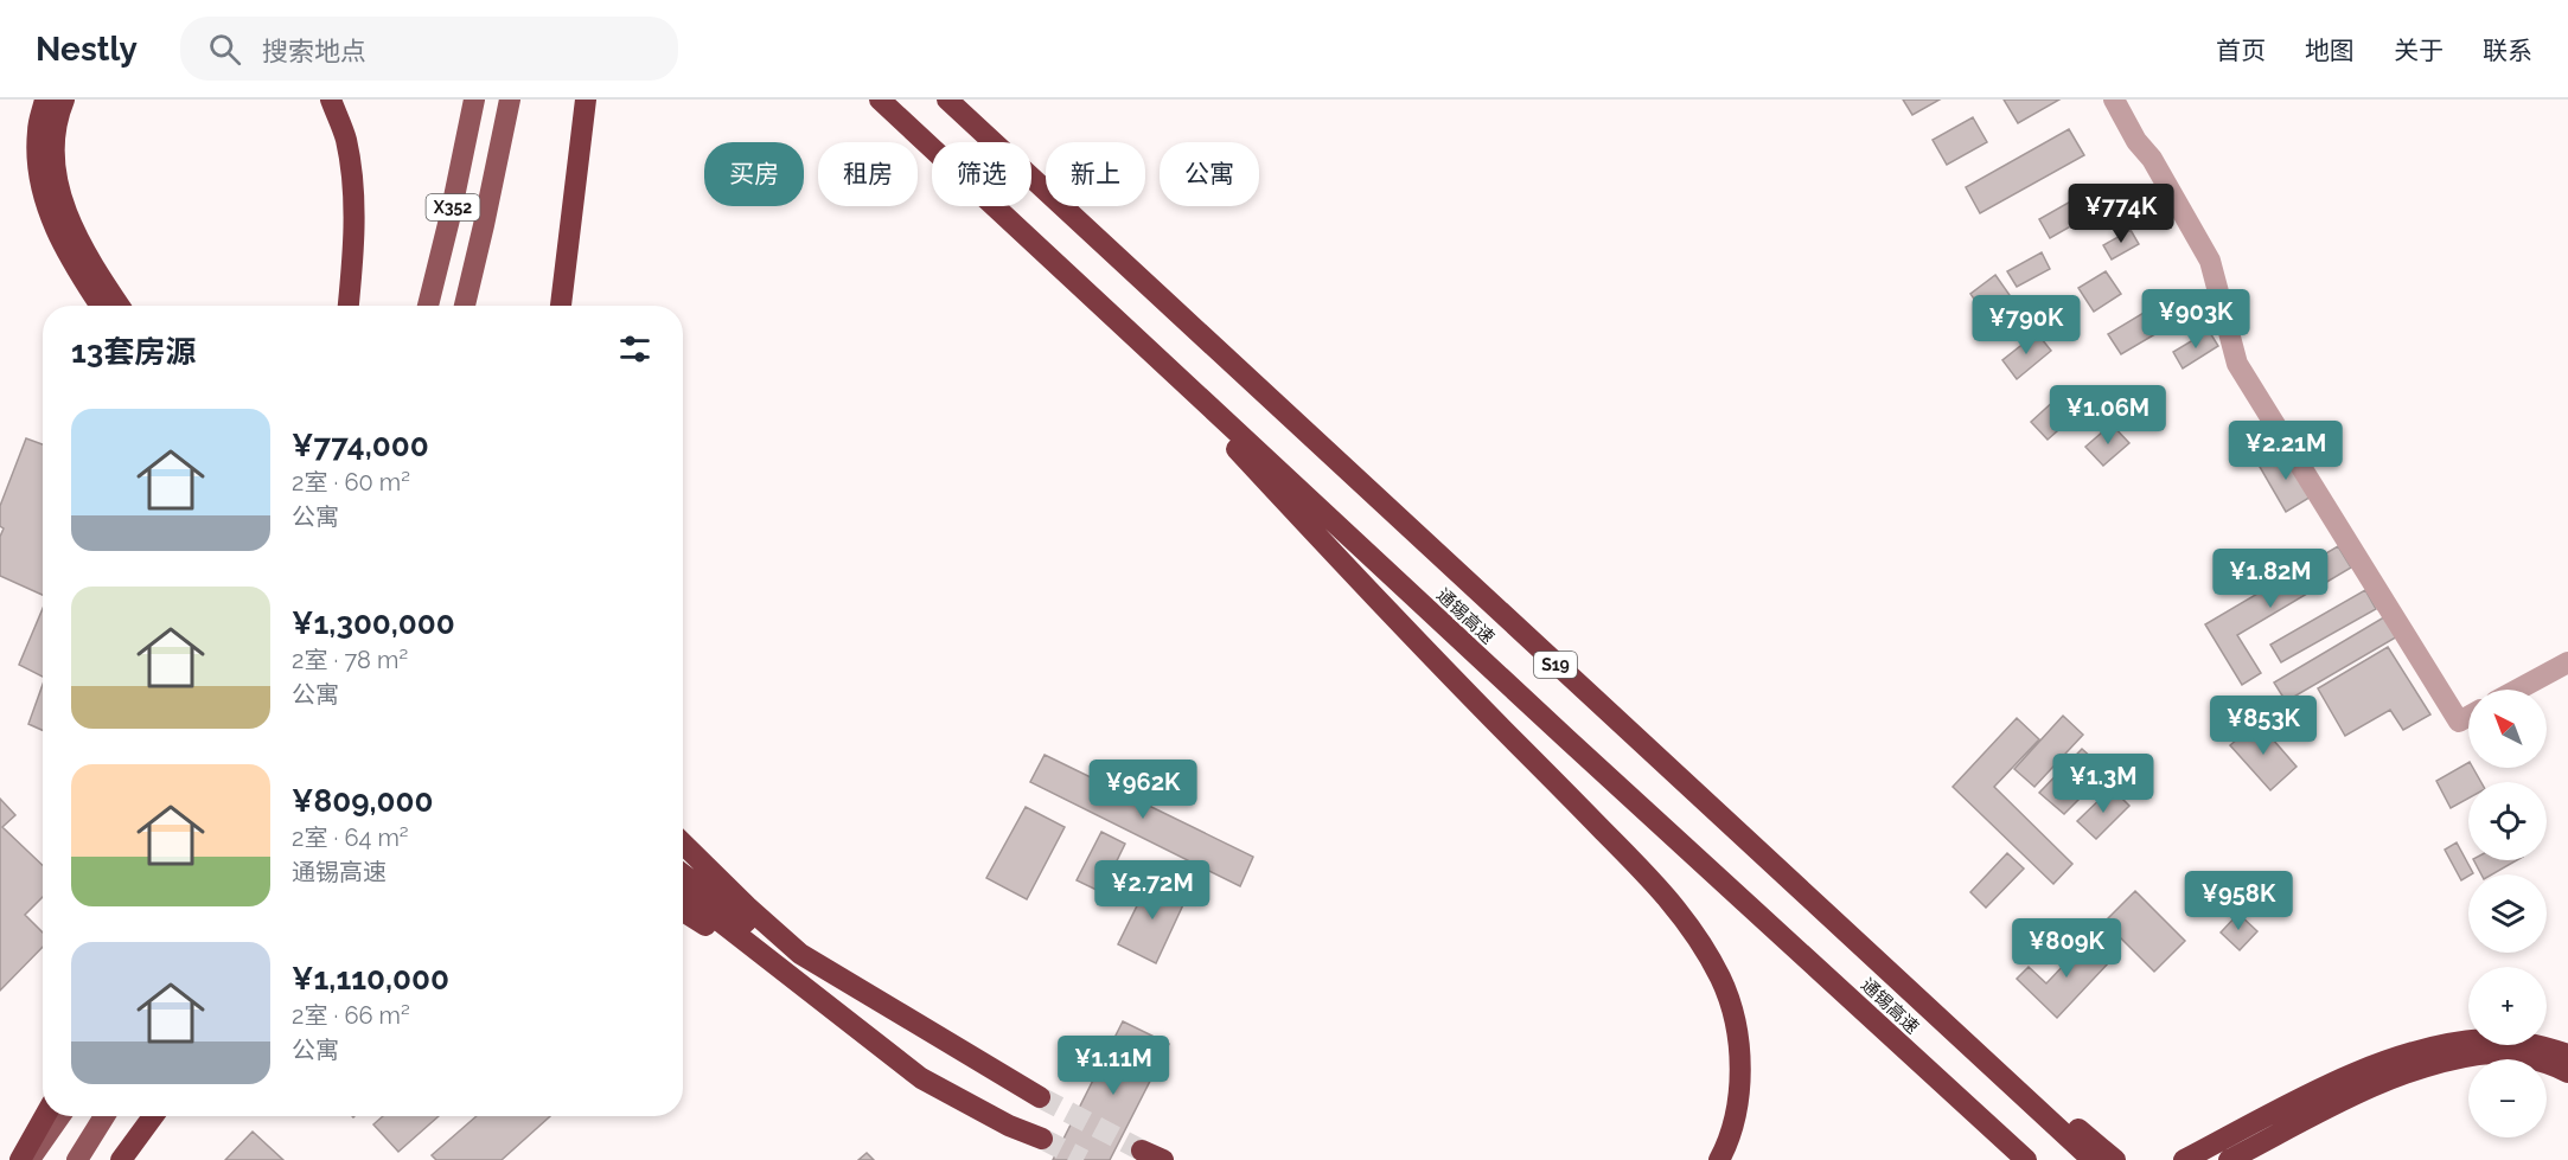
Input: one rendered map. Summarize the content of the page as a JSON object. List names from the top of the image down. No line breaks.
{"streets":{"highway":["通锡高速","S19"],"main road":["X352"]},"north":"top left","page":{"header":"Nestly","search":"搜索地点","nav":["首页","地图","关于","联系"],"chip":["买房","租房","筛选","新上","公寓"],"price":["¥774K","¥903K","¥790K","¥1.06M","¥2.21M","¥1.82M","¥853K","¥1.3M","¥962K","¥2.72M","¥958K","¥809K","¥1.11M"],"heading":"13套房源","list":[{"name":"¥774,000","note":"2室 · 60 m² · 公寓"},{"name":"¥1,300,000","note":"2室 · 78 m² · 公寓"},{"name":"¥809,000","note":"2室 · 64 m² · 通锡高速"},{"name":"¥1,110,000","note":"2室 · 66 m² · 公寓"}],"map_buttons":["+","−"]}}
